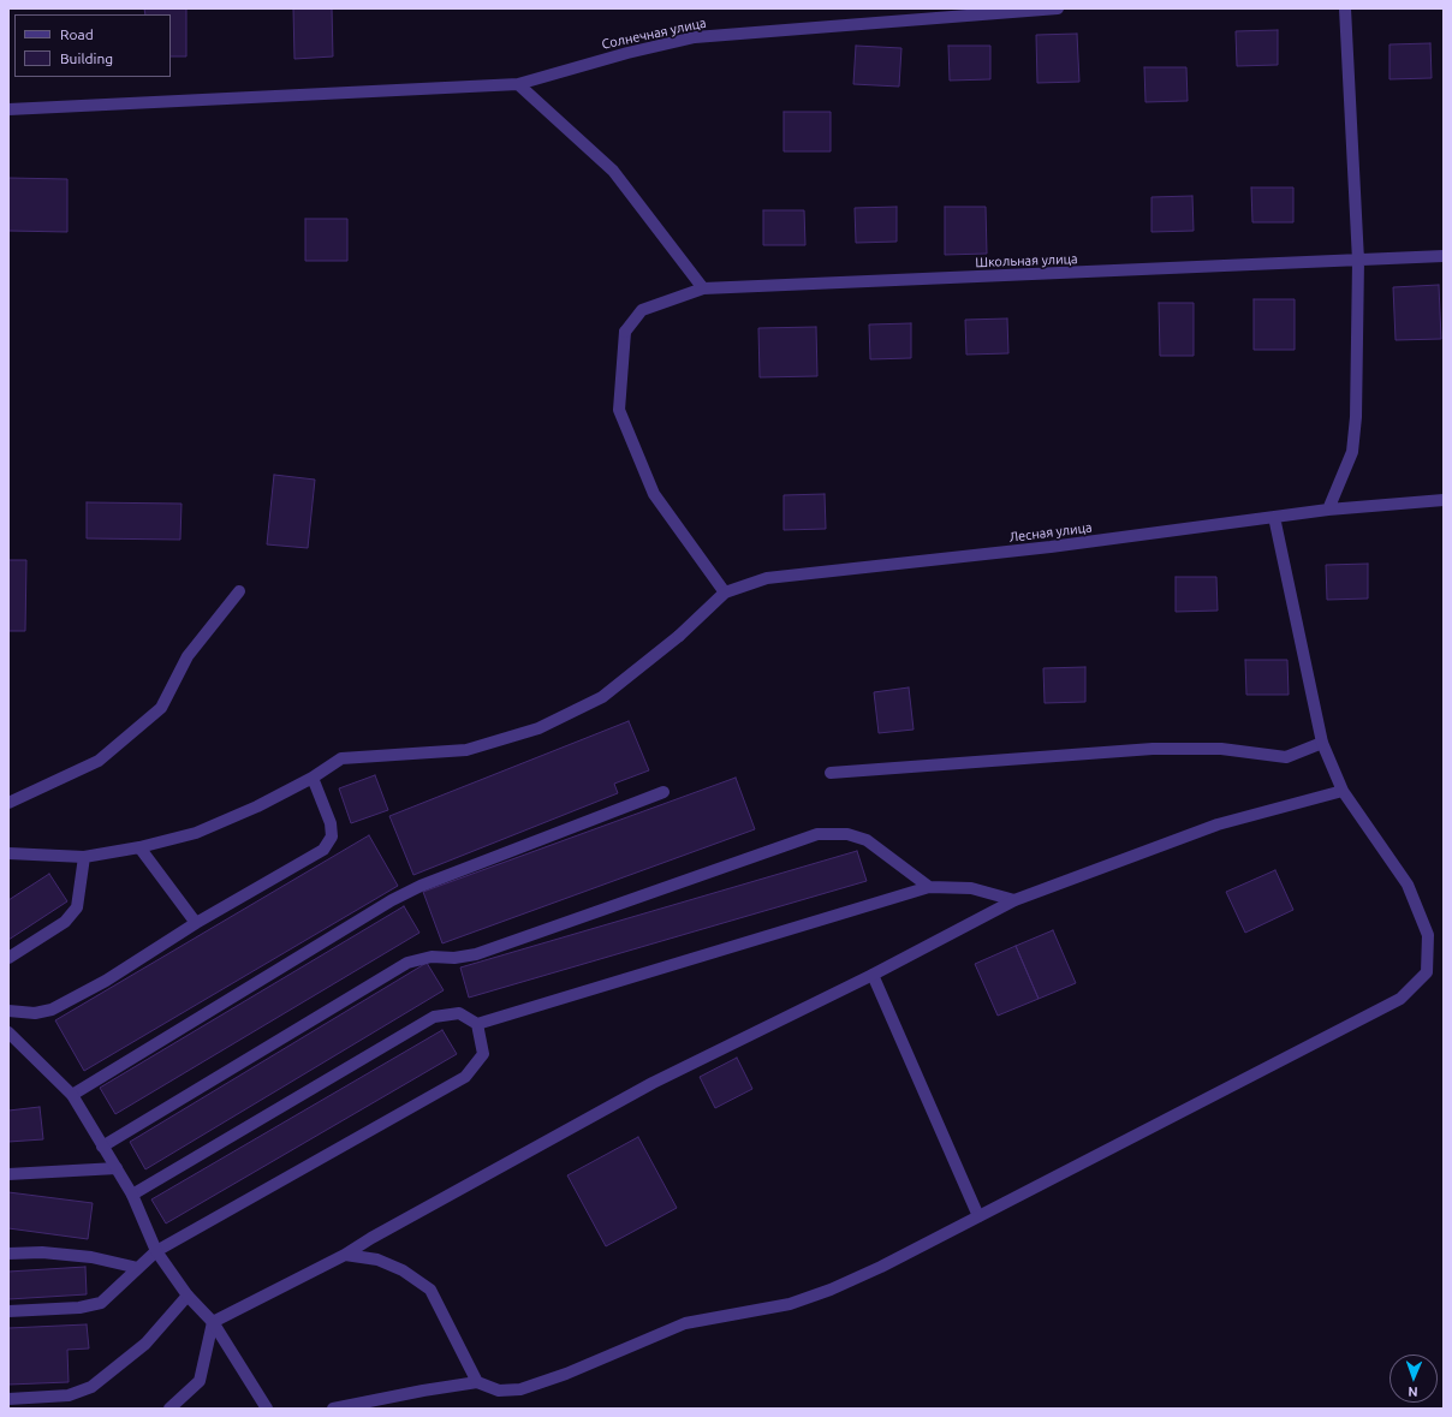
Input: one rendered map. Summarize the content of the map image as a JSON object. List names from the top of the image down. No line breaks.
{"streets":{"street":["Солнечная улица","Школьная улица","Лесная улица"]},"crossings":[["Школьная улица","Лесная улица"]],"legend":["Road","Building"],"north":"bottom"}
